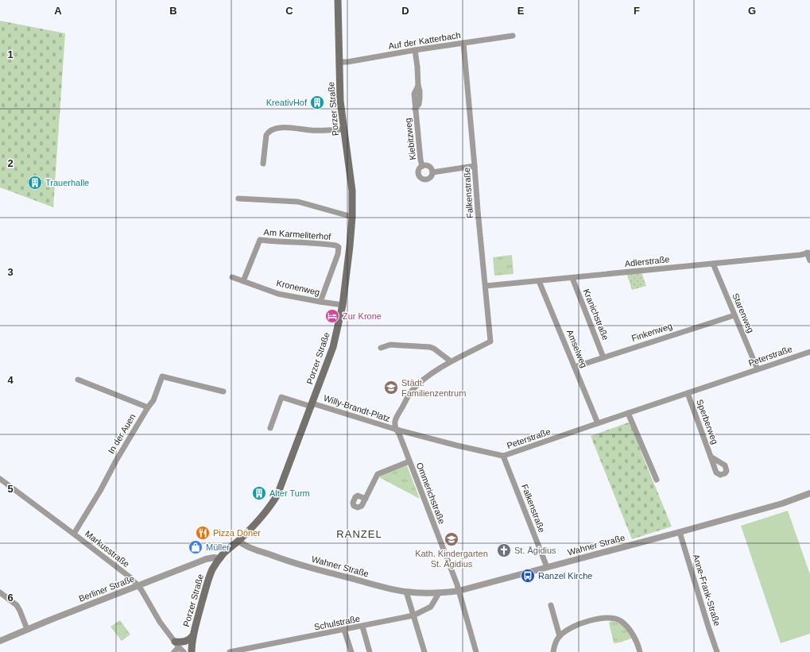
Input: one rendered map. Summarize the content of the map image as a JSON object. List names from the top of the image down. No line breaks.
{"streets":{"main road":["Porzer Straße"],"street":["Auf der Katterbach","Kiebitzweg","Falkenstraße","Am Karmeliterhof","Adlerstraße","Kronenweg","Starenweg","Kranichstraße","Finkenweg","Amselweg","Peterstraße","Willy-Brandt-Platz","Sperberweg","In der Auen","Ommerichstraße","Wahner Straße","Markusstraße","Berliner Straße","Anne-Frank-Straße","Schulstraße"]},"crossings":[["Auf der Katterbach","Porzer Straße"],["Auf der Katterbach","Kiebitzweg"],["Auf der Katterbach","Falkenstraße"],["Porzer Straße","Kronenweg"],["Porzer Straße","Willy-Brandt-Platz"],["Porzer Straße","Wahner Straße"],["Porzer Straße","Berliner Straße"],["Kiebitzweg","Falkenstraße"],["Falkenstraße","Adlerstraße"],["Falkenstraße","Peterstraße"],["Falkenstraße","Wahner Straße"],["Am Karmeliterhof","Kronenweg"],["Adlerstraße","Starenweg"],["Adlerstraße","Kranichstraße"],["Adlerstraße","Amselweg"],["Starenweg","Finkenweg"],["Starenweg","Peterstraße"],["Kranichstraße","Finkenweg"],["Finkenweg","Amselweg"],["Amselweg","Peterstraße"],["Peterstraße","Willy-Brandt-Platz"],["Peterstraße","Sperberweg"],["Peterstraße","Ommerichstraße"],["Willy-Brandt-Platz","Ommerichstraße"],["In der Auen","Markusstraße"],["Ommerichstraße","Wahner Straße"],["Wahner Straße","Anne-Frank-Straße"],["Wahner Straße","Schulstraße"],["Markusstraße","Berliner Straße"]],"districts":["RANZEL"],"places":{"building":["KreativHof","Trauerhalle","Alter Turm"],"hotel":["Zur Krone"],"school or university":["Städt. Familienzentrum","Kath. Kindergarten St. Ägidius"],"restaurant":["Pizza Döner"],"shop":["Müller"],"church":["St. Ägidius"],"bus stop":["Ranzel Kirche"]},"grid":{"columns":["A","B","C","D","E","F","G"],"rows":["1","2","3","4","5","6"]}}
